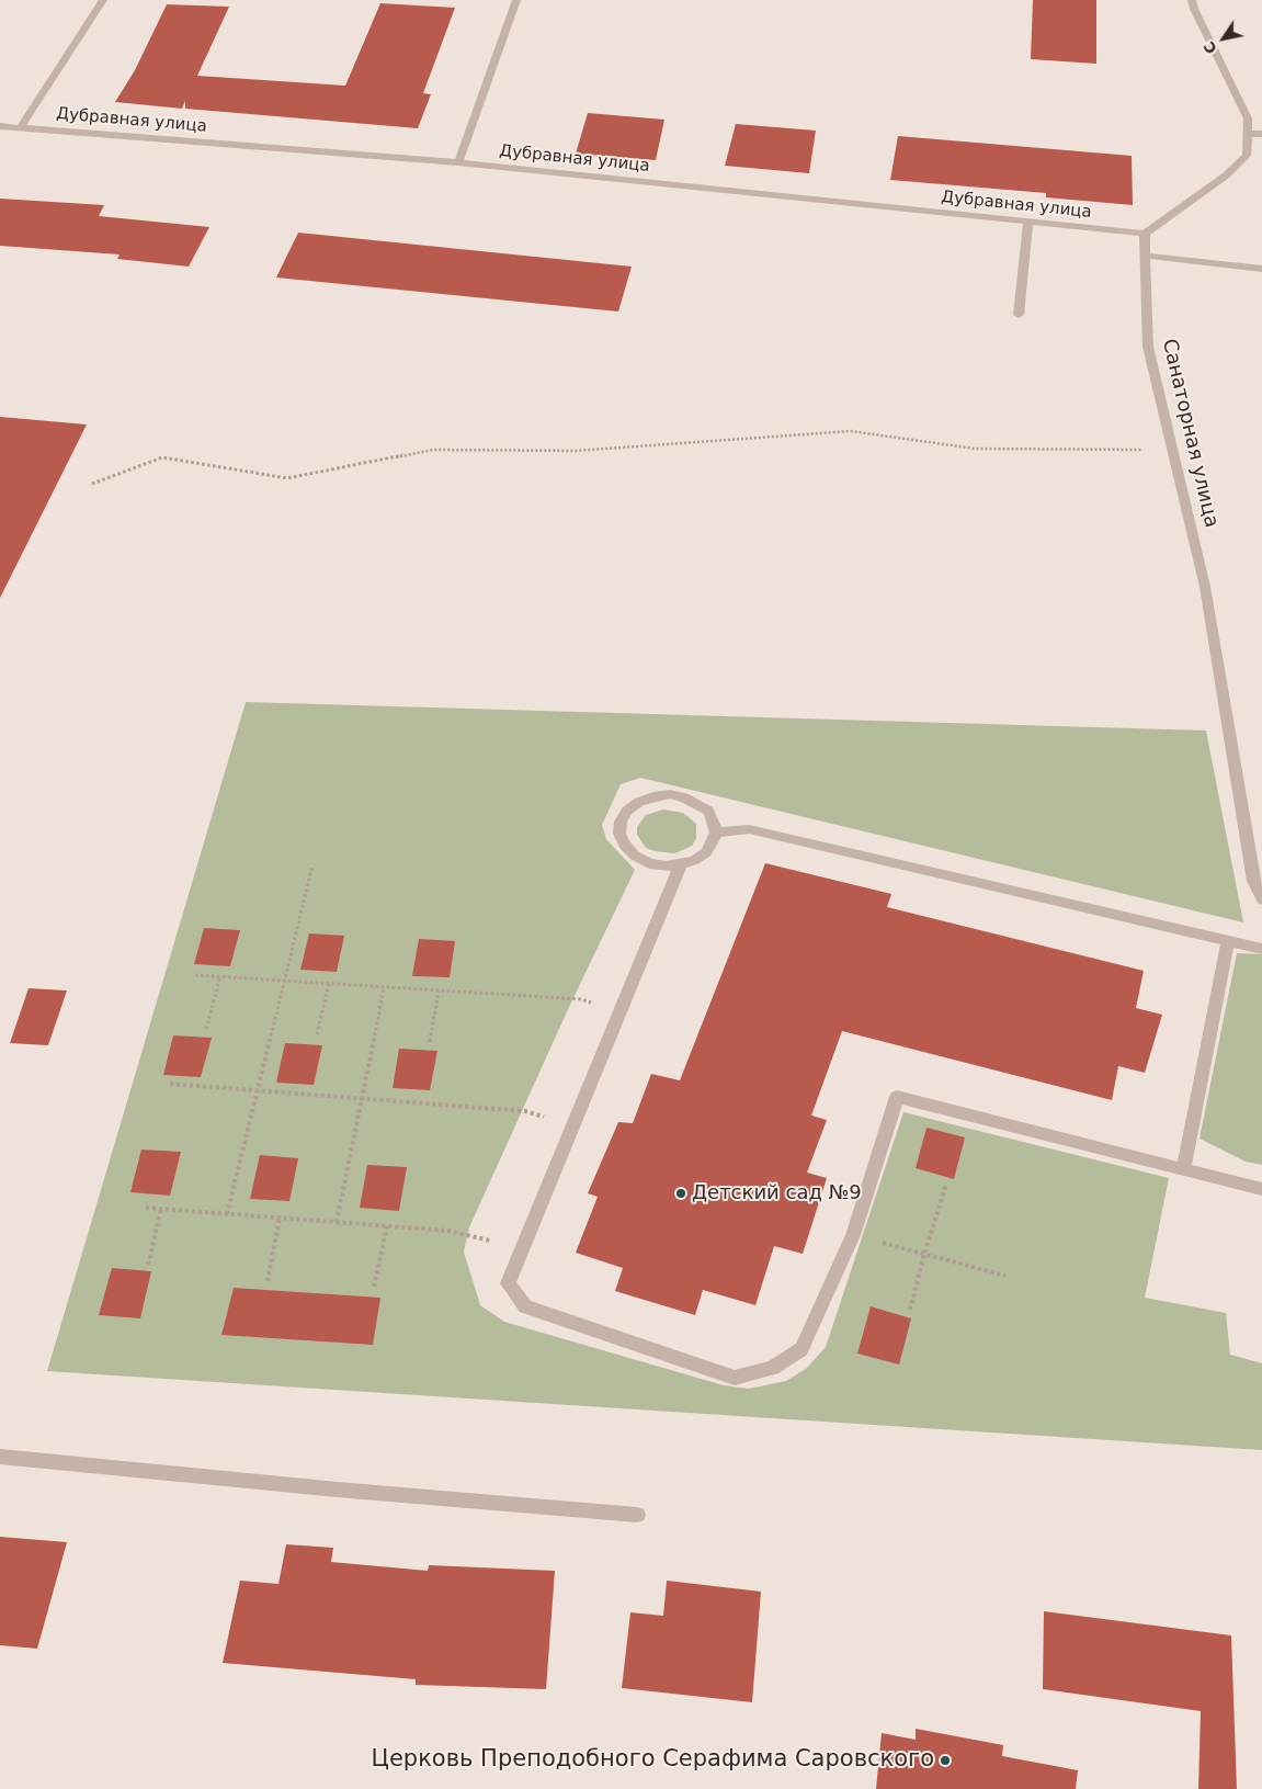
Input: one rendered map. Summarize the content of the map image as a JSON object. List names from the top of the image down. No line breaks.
{"streets":{"street":["Дубравная улица","Санаторная улица"]},"crossings":[["Дубравная улица","Санаторная улица"]],"places":["Детский сад №9","Церковь Преподобного Серафима Саровского"],"north":"bottom left"}
